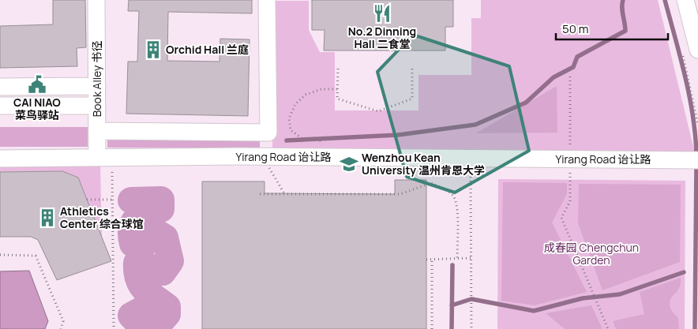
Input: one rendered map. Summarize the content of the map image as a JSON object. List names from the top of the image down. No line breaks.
{"streets":{"street":["Book Alley 书径","Yirang Road 诒让路"]},"crossings":[["Book Alley 书径","Yirang Road 诒让路"]],"parks":["成春园 Chengchun Garden"],"places":{"restaurant":["No.2 Dinning Hall 二食堂"],"building":["Orchid Hall 兰庭","Athletics Center 综合球馆"],"public building":["CAI NIAO 菜鸟驿站"],"school or university":["Wenzhou Kean University 温州肯恩大学"]},"scale_bar":"50 m"}
